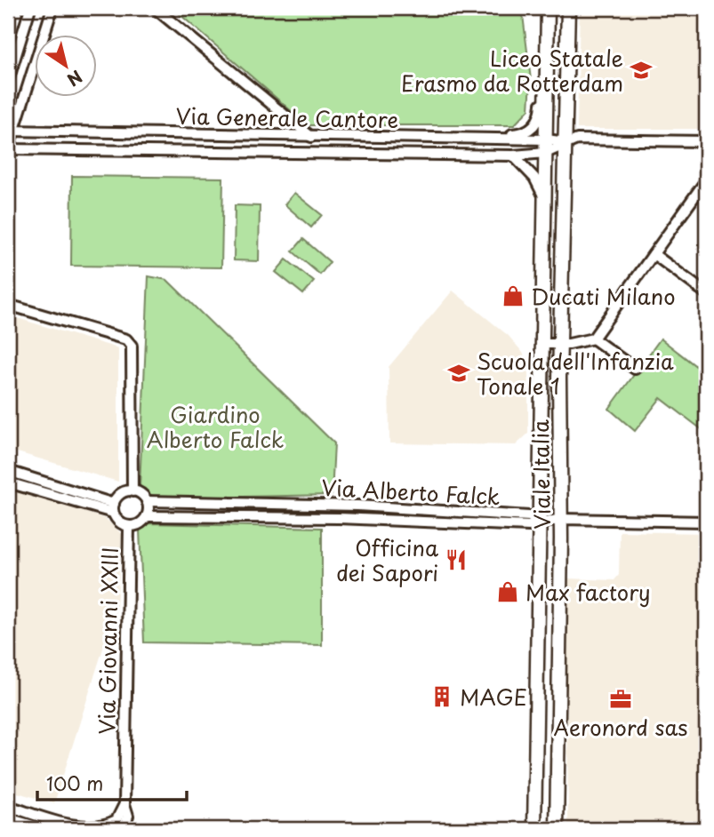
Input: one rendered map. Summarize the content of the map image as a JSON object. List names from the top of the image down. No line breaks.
{"streets":{"main road":["Viale Italia"],"street":["Via Generale Cantore","Via Alberto Falck","Via Giovanni XXIII"]},"crossings":[["Via Generale Cantore","Viale Italia"],["Viale Italia","Via Alberto Falck"],["Via Alberto Falck","Via Giovanni XXIII"]],"parks":["Giardino Alberto Falck"],"places":{"school or university":["Liceo Statale Erasmo da Rotterdam","Scuola dell'Infanzia Tonale 1"],"shop":["Ducati Milano","Max factory"],"restaurant":["Officina dei Sapori"],"building":["MAGE"],"office":["Aeronord sas"]},"scale_bar":"100 m","north":"bottom right"}
